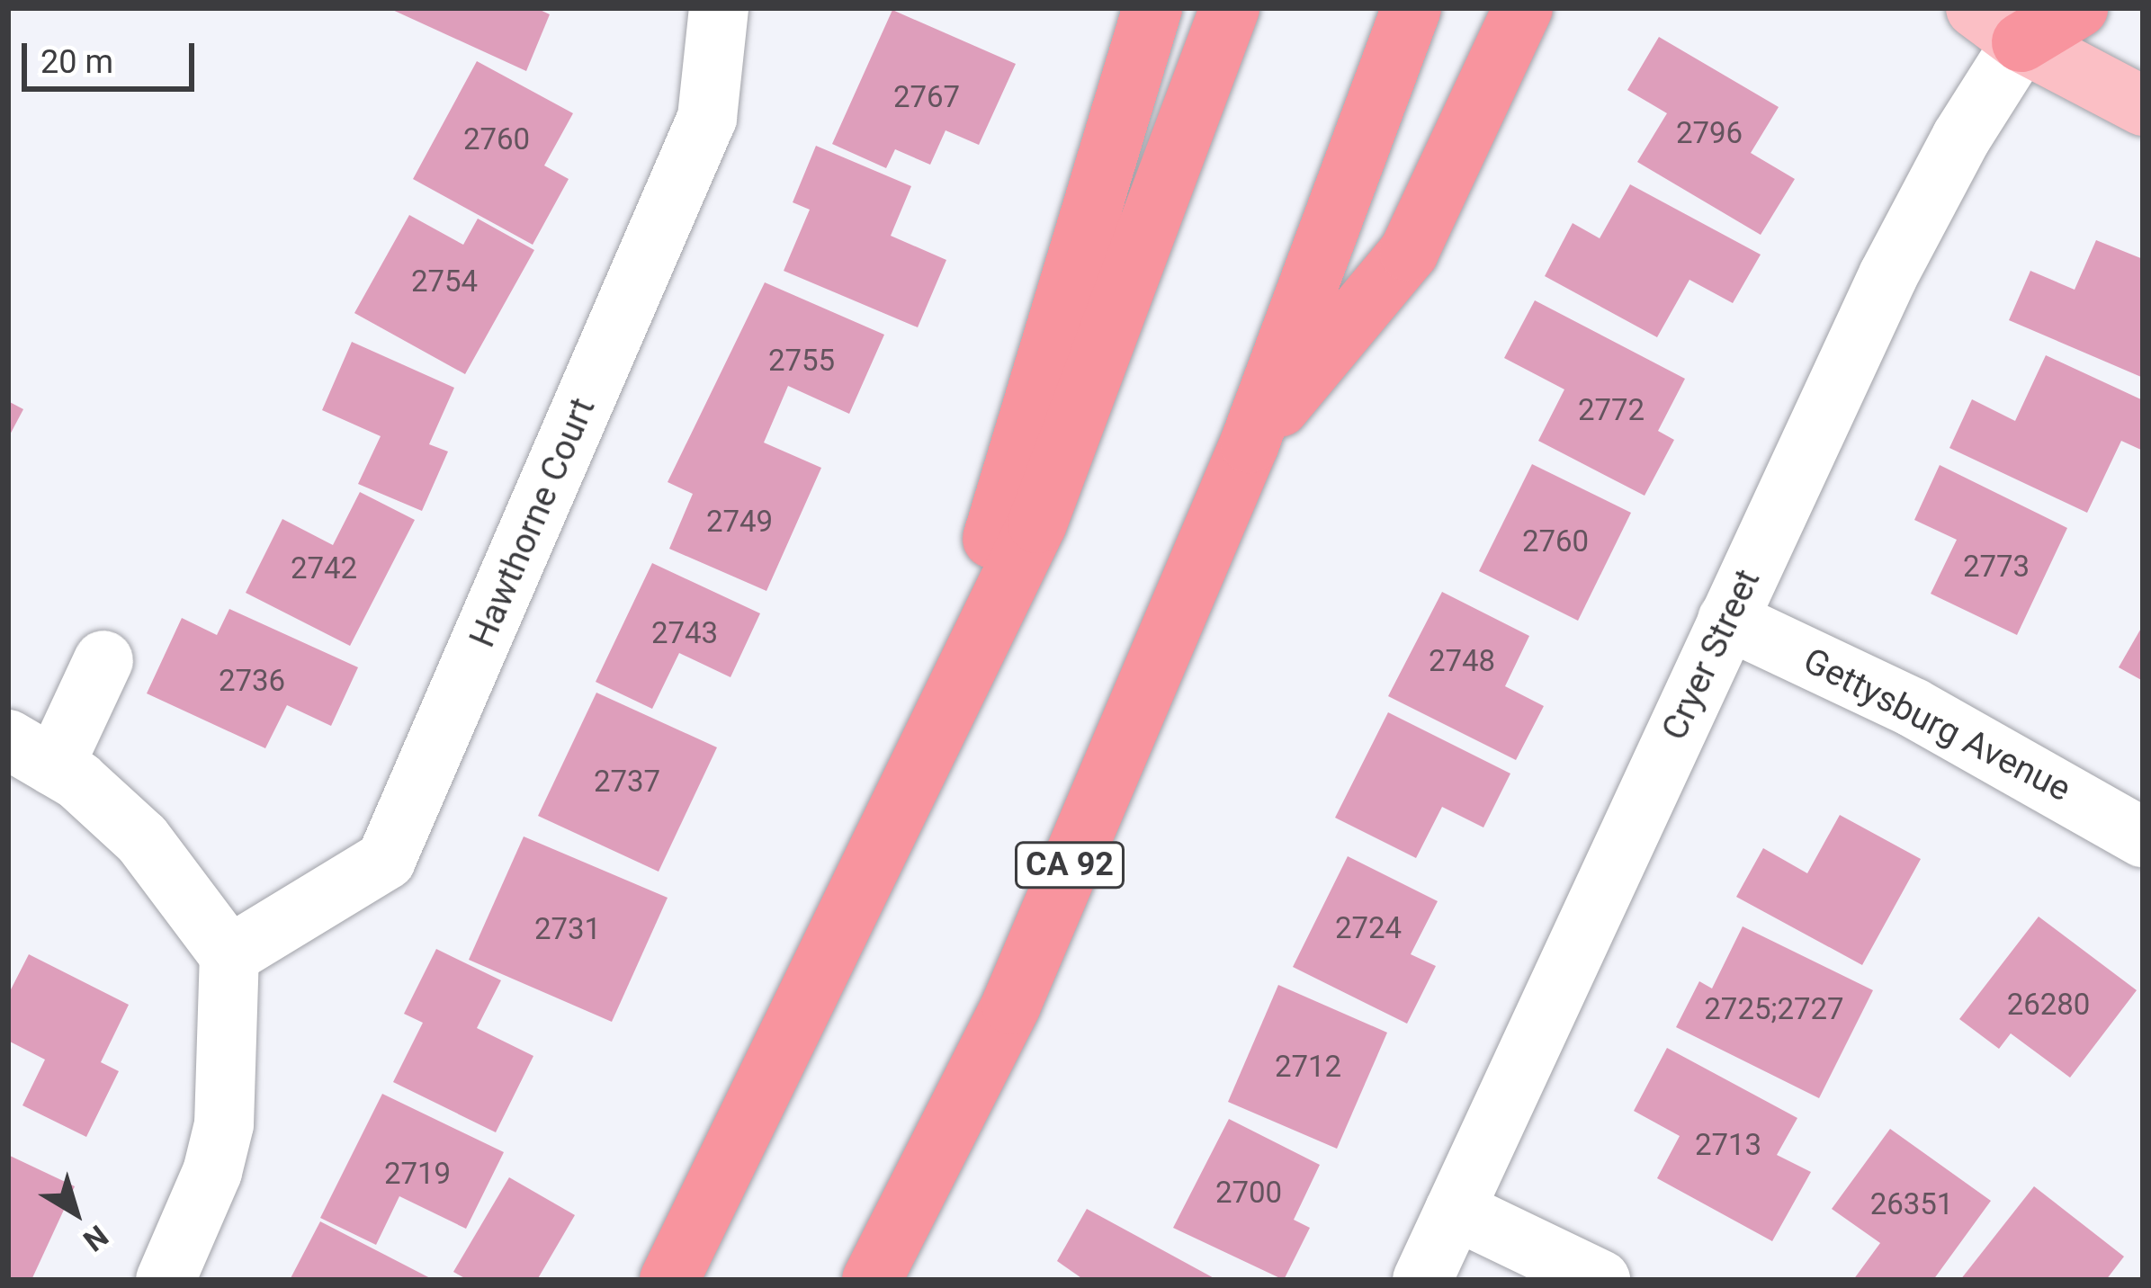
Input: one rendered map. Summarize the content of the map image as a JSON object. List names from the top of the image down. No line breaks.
{"streets":{"highway":["CA 92"],"street":["Hawthorne Court","Cryer Street","Gettysburg Avenue"]},"crossings":[["Cryer Street","Gettysburg Avenue"]],"house_numbers":["2767","2796","2760","2754","2755","2772","2749","2760","2773","2742","2743","2748","2736","2737","2724","2731","26280","2725;2727","2712","2713","2719","2700","26351"],"scale_bar":"20 m","north":"bottom right"}
